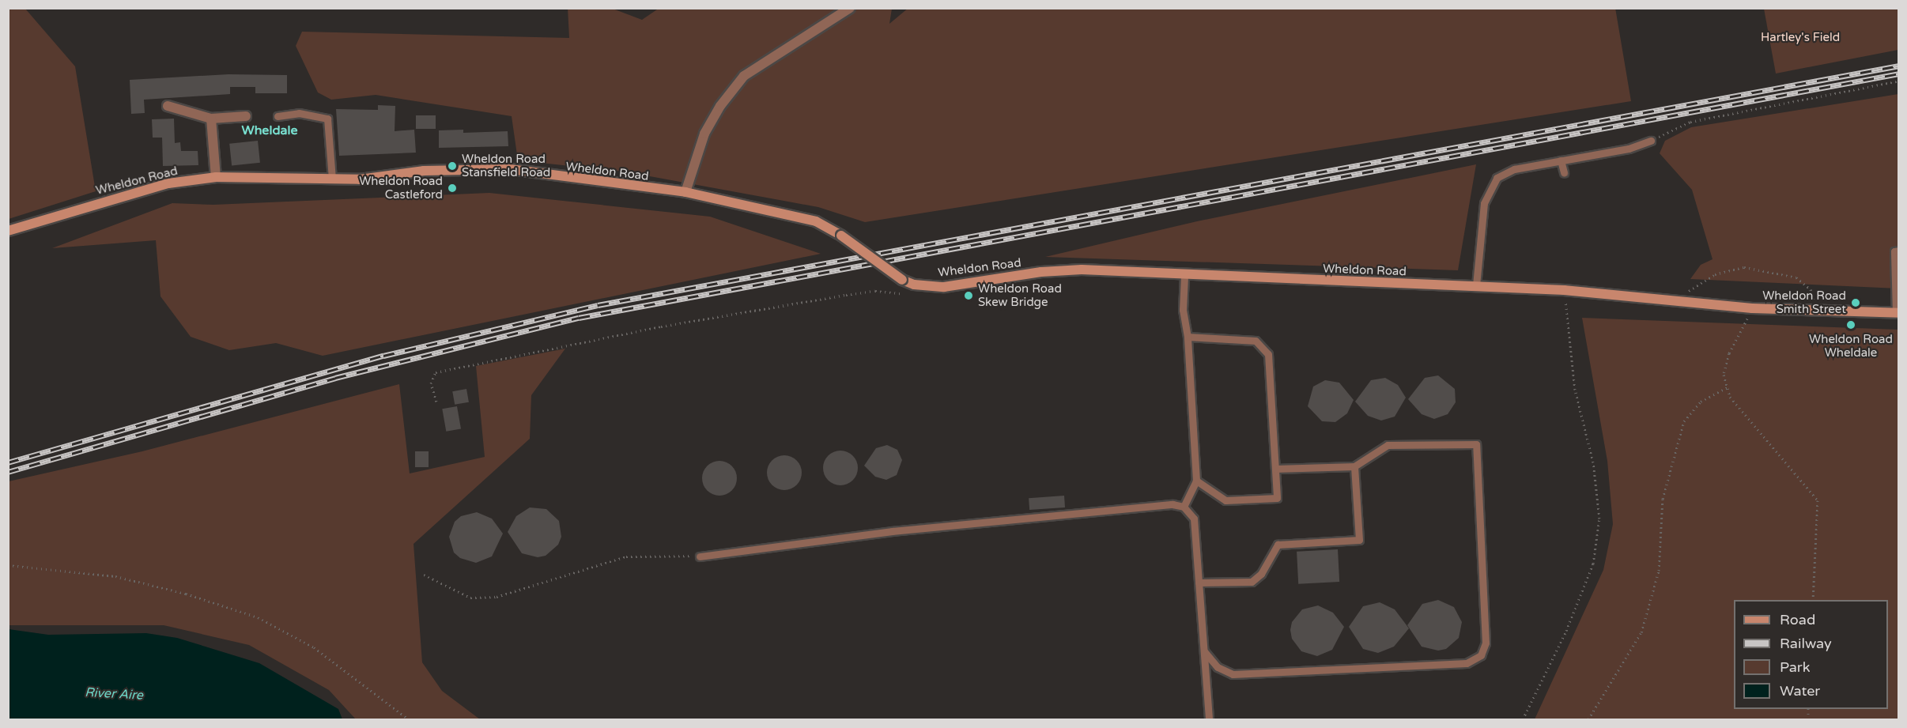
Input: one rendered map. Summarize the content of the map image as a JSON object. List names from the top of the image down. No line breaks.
{"streets":{"street":["Wheldon Road"]},"districts":["Wheldale"],"water":["River Aire"],"parks":["Hartley's Field"],"places":["Wheldon Road Stansfield Road","Wheldon Road Castleford","Wheldon Road Skew Bridge","Wheldon Road Smith Street","Wheldon Road Wheldale"],"legend":["Road","Railway","Park","Water"]}
